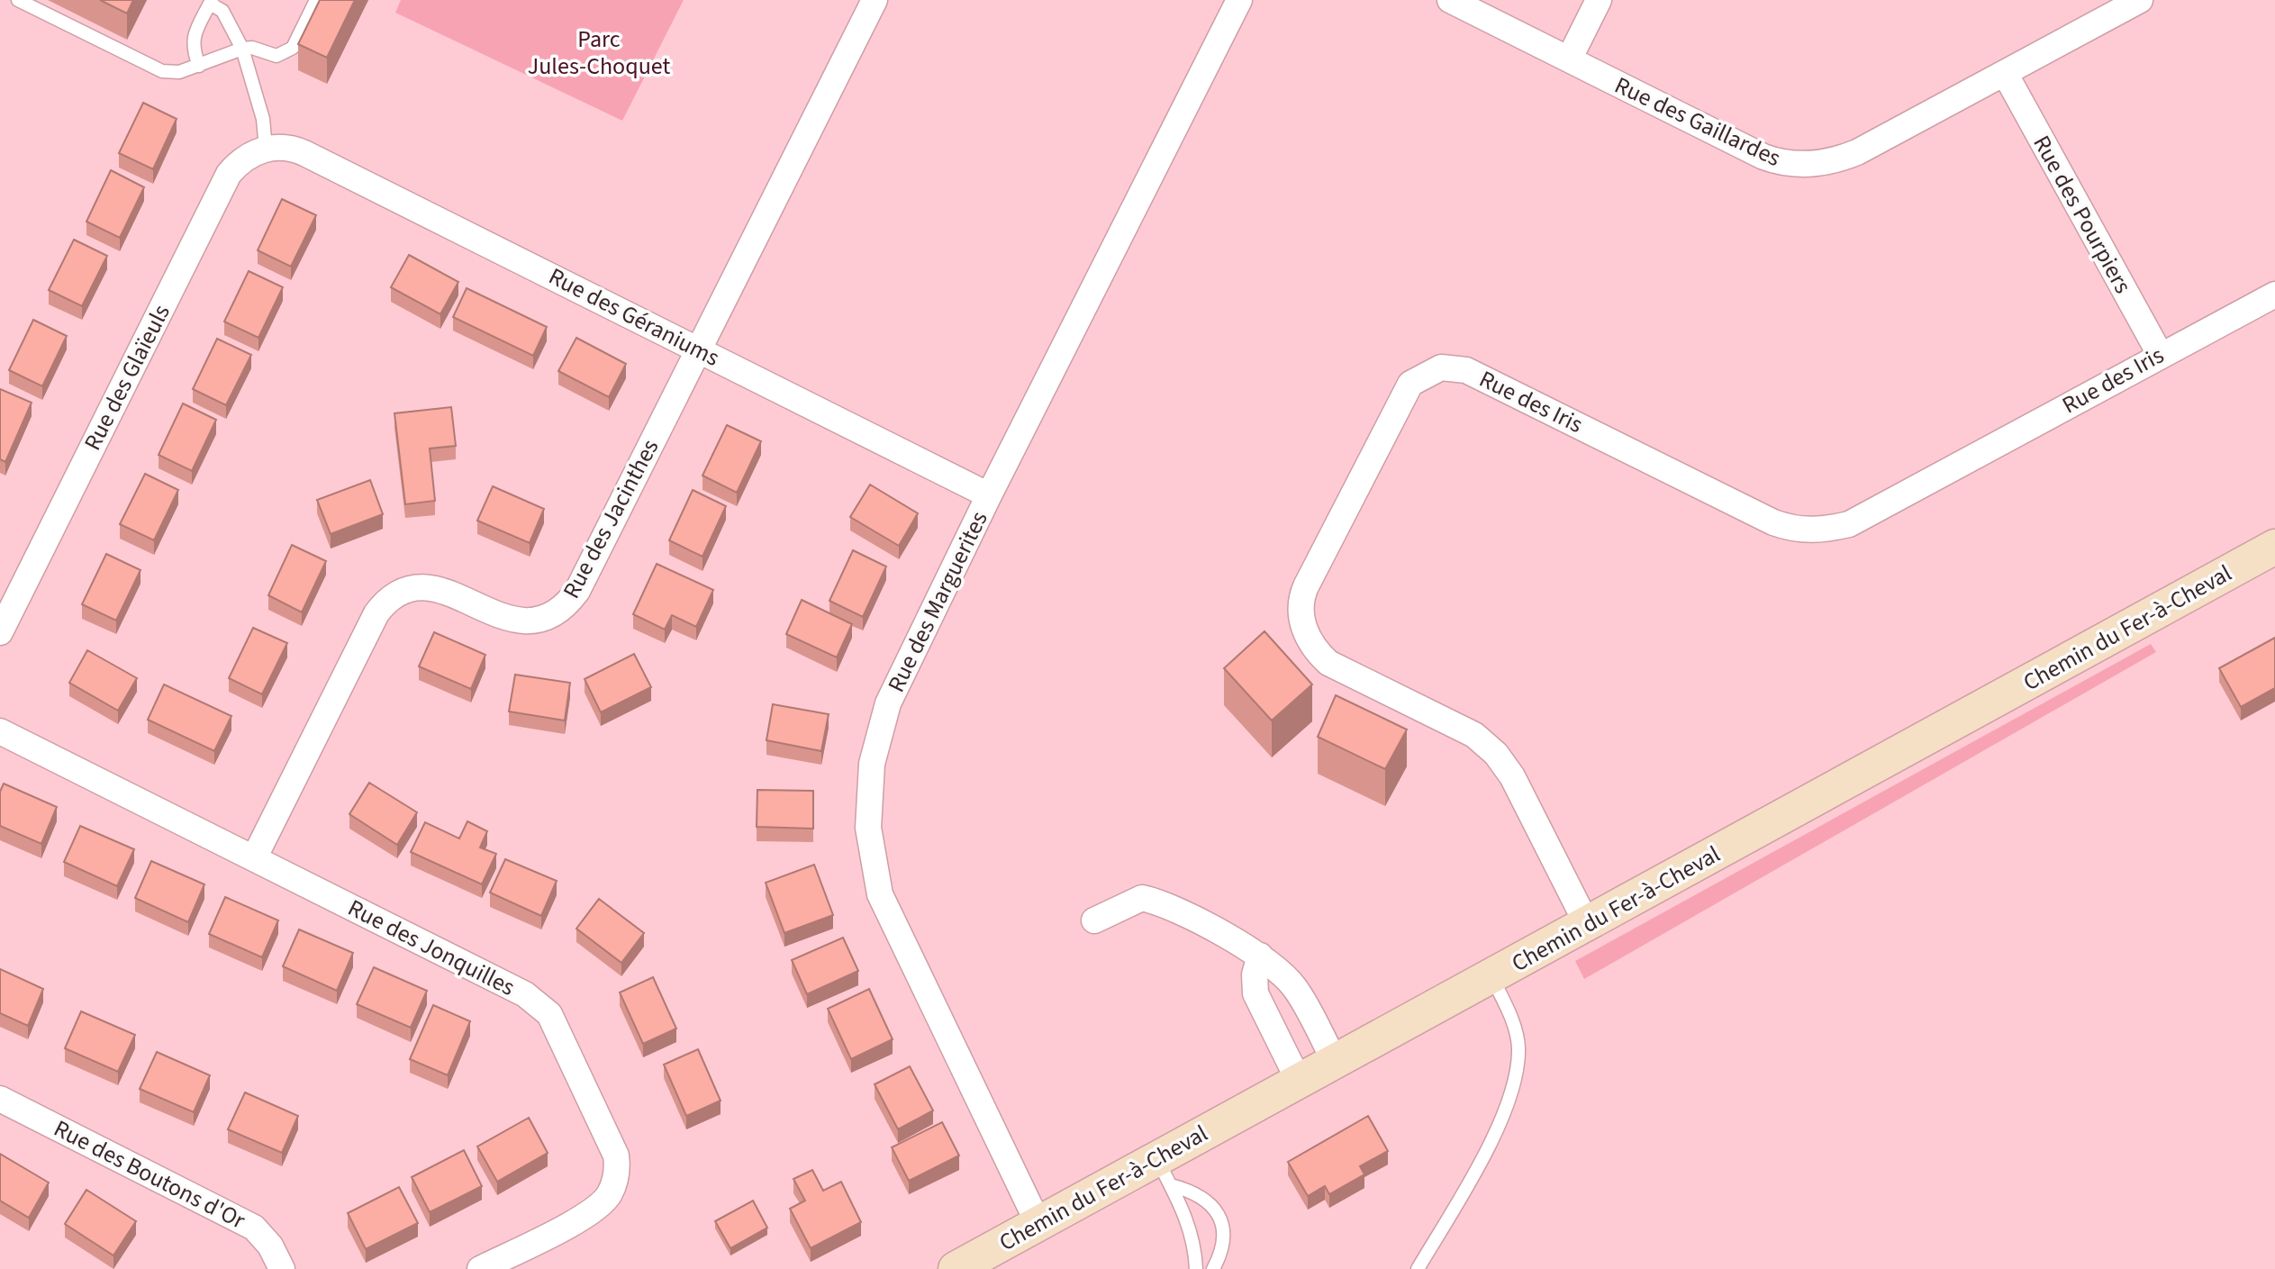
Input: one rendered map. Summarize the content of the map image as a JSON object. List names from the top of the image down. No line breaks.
{"streets":{"street":["Rue des Gaillardes","Rue des Pourpiers","Rue des Géraniums","Rue des Glaïeuls","Rue des Iris","Rue des Jacinthes","Rue des Marguerites","Chemin du Fer-à-Cheval","Rue des Jonquilles","Rue des Boutons d'Or"]},"crossings":[["Rue des Gaillardes","Rue des Pourpiers"],["Rue des Pourpiers","Rue des Iris"],["Rue des Géraniums","Rue des Glaïeuls"],["Rue des Géraniums","Rue des Jacinthes"],["Rue des Géraniums","Rue des Marguerites"],["Rue des Iris","Chemin du Fer-à-Cheval"],["Rue des Jacinthes","Rue des Jonquilles"],["Rue des Marguerites","Chemin du Fer-à-Cheval"]],"parks":["Parc Jules-Choquet"]}
